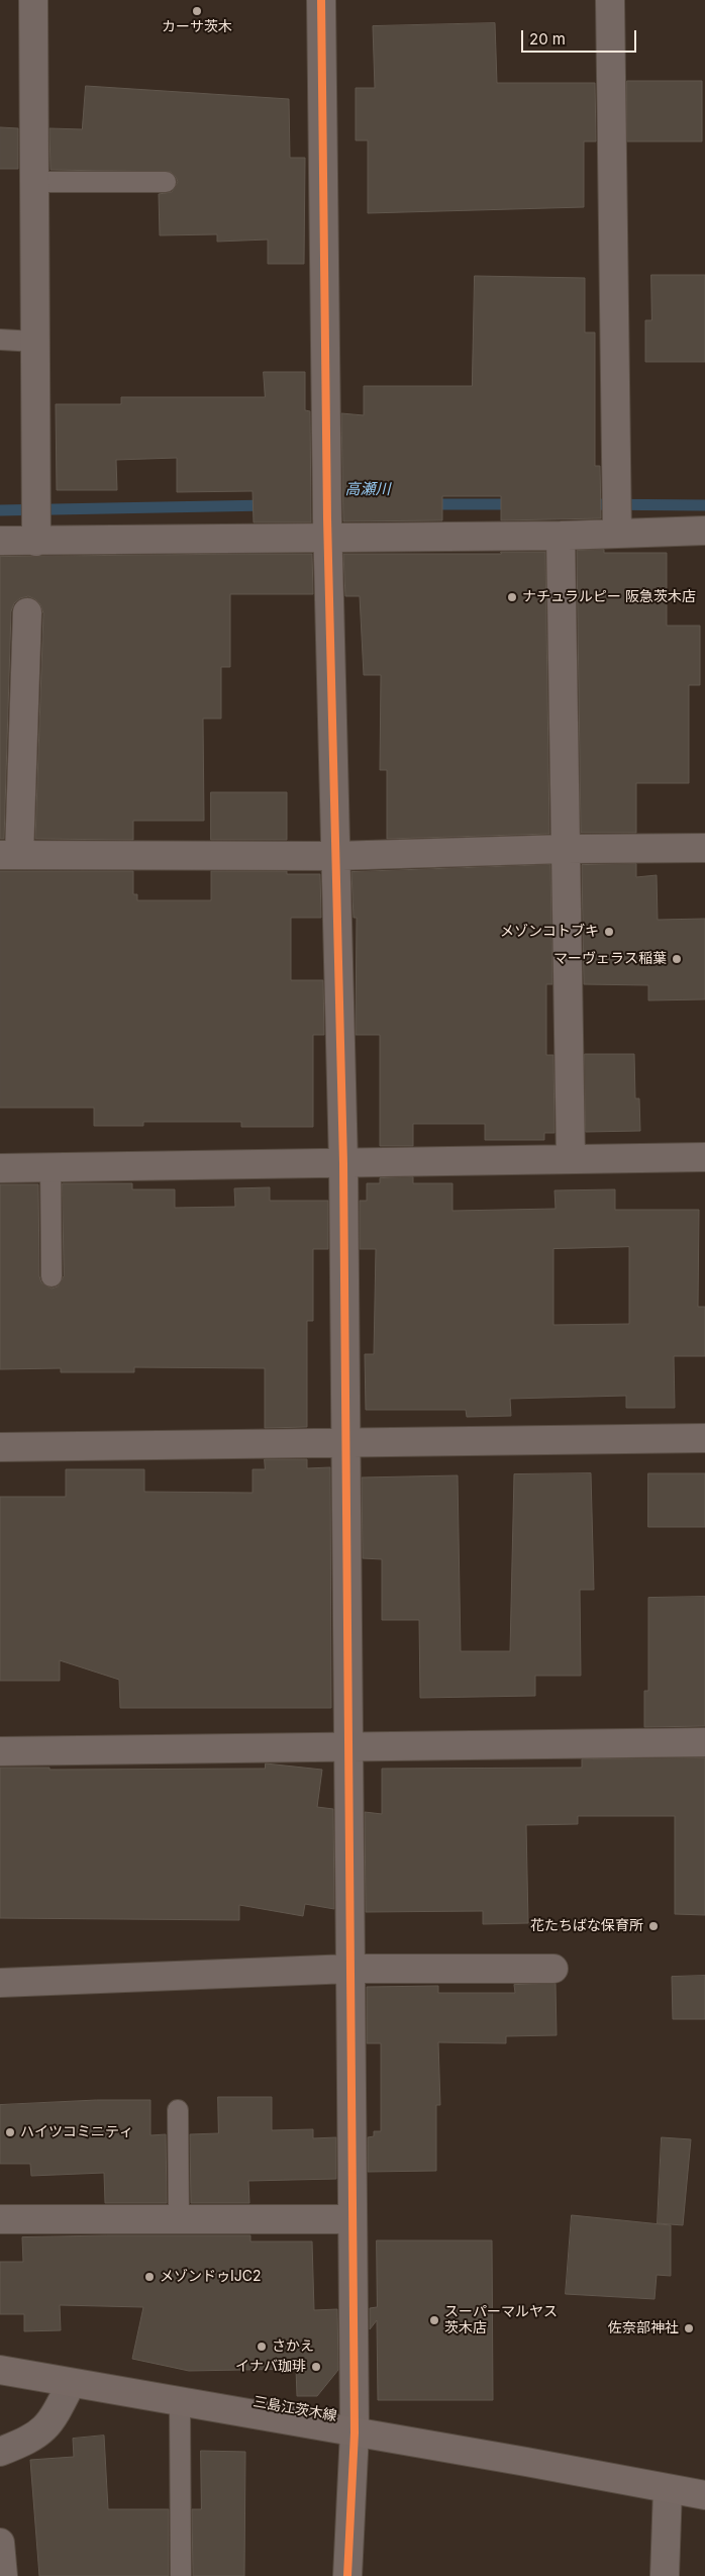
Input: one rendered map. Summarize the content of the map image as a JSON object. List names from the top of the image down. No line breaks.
{"streets":{"main road":["三島江茨木線"]},"water":["高瀬川"],"places":["カーサ茨木","ナチュラルピー 阪急茨木店","メゾンコトブキ","マーヴェラス稲葉","花たちばな保育所","ハイツコミニティ","メゾンドゥIJC2","スーパーマルヤス 茨木店","佐奈部神社","さかえ","イナバ珈琲"],"scale_bar":"20 m"}
